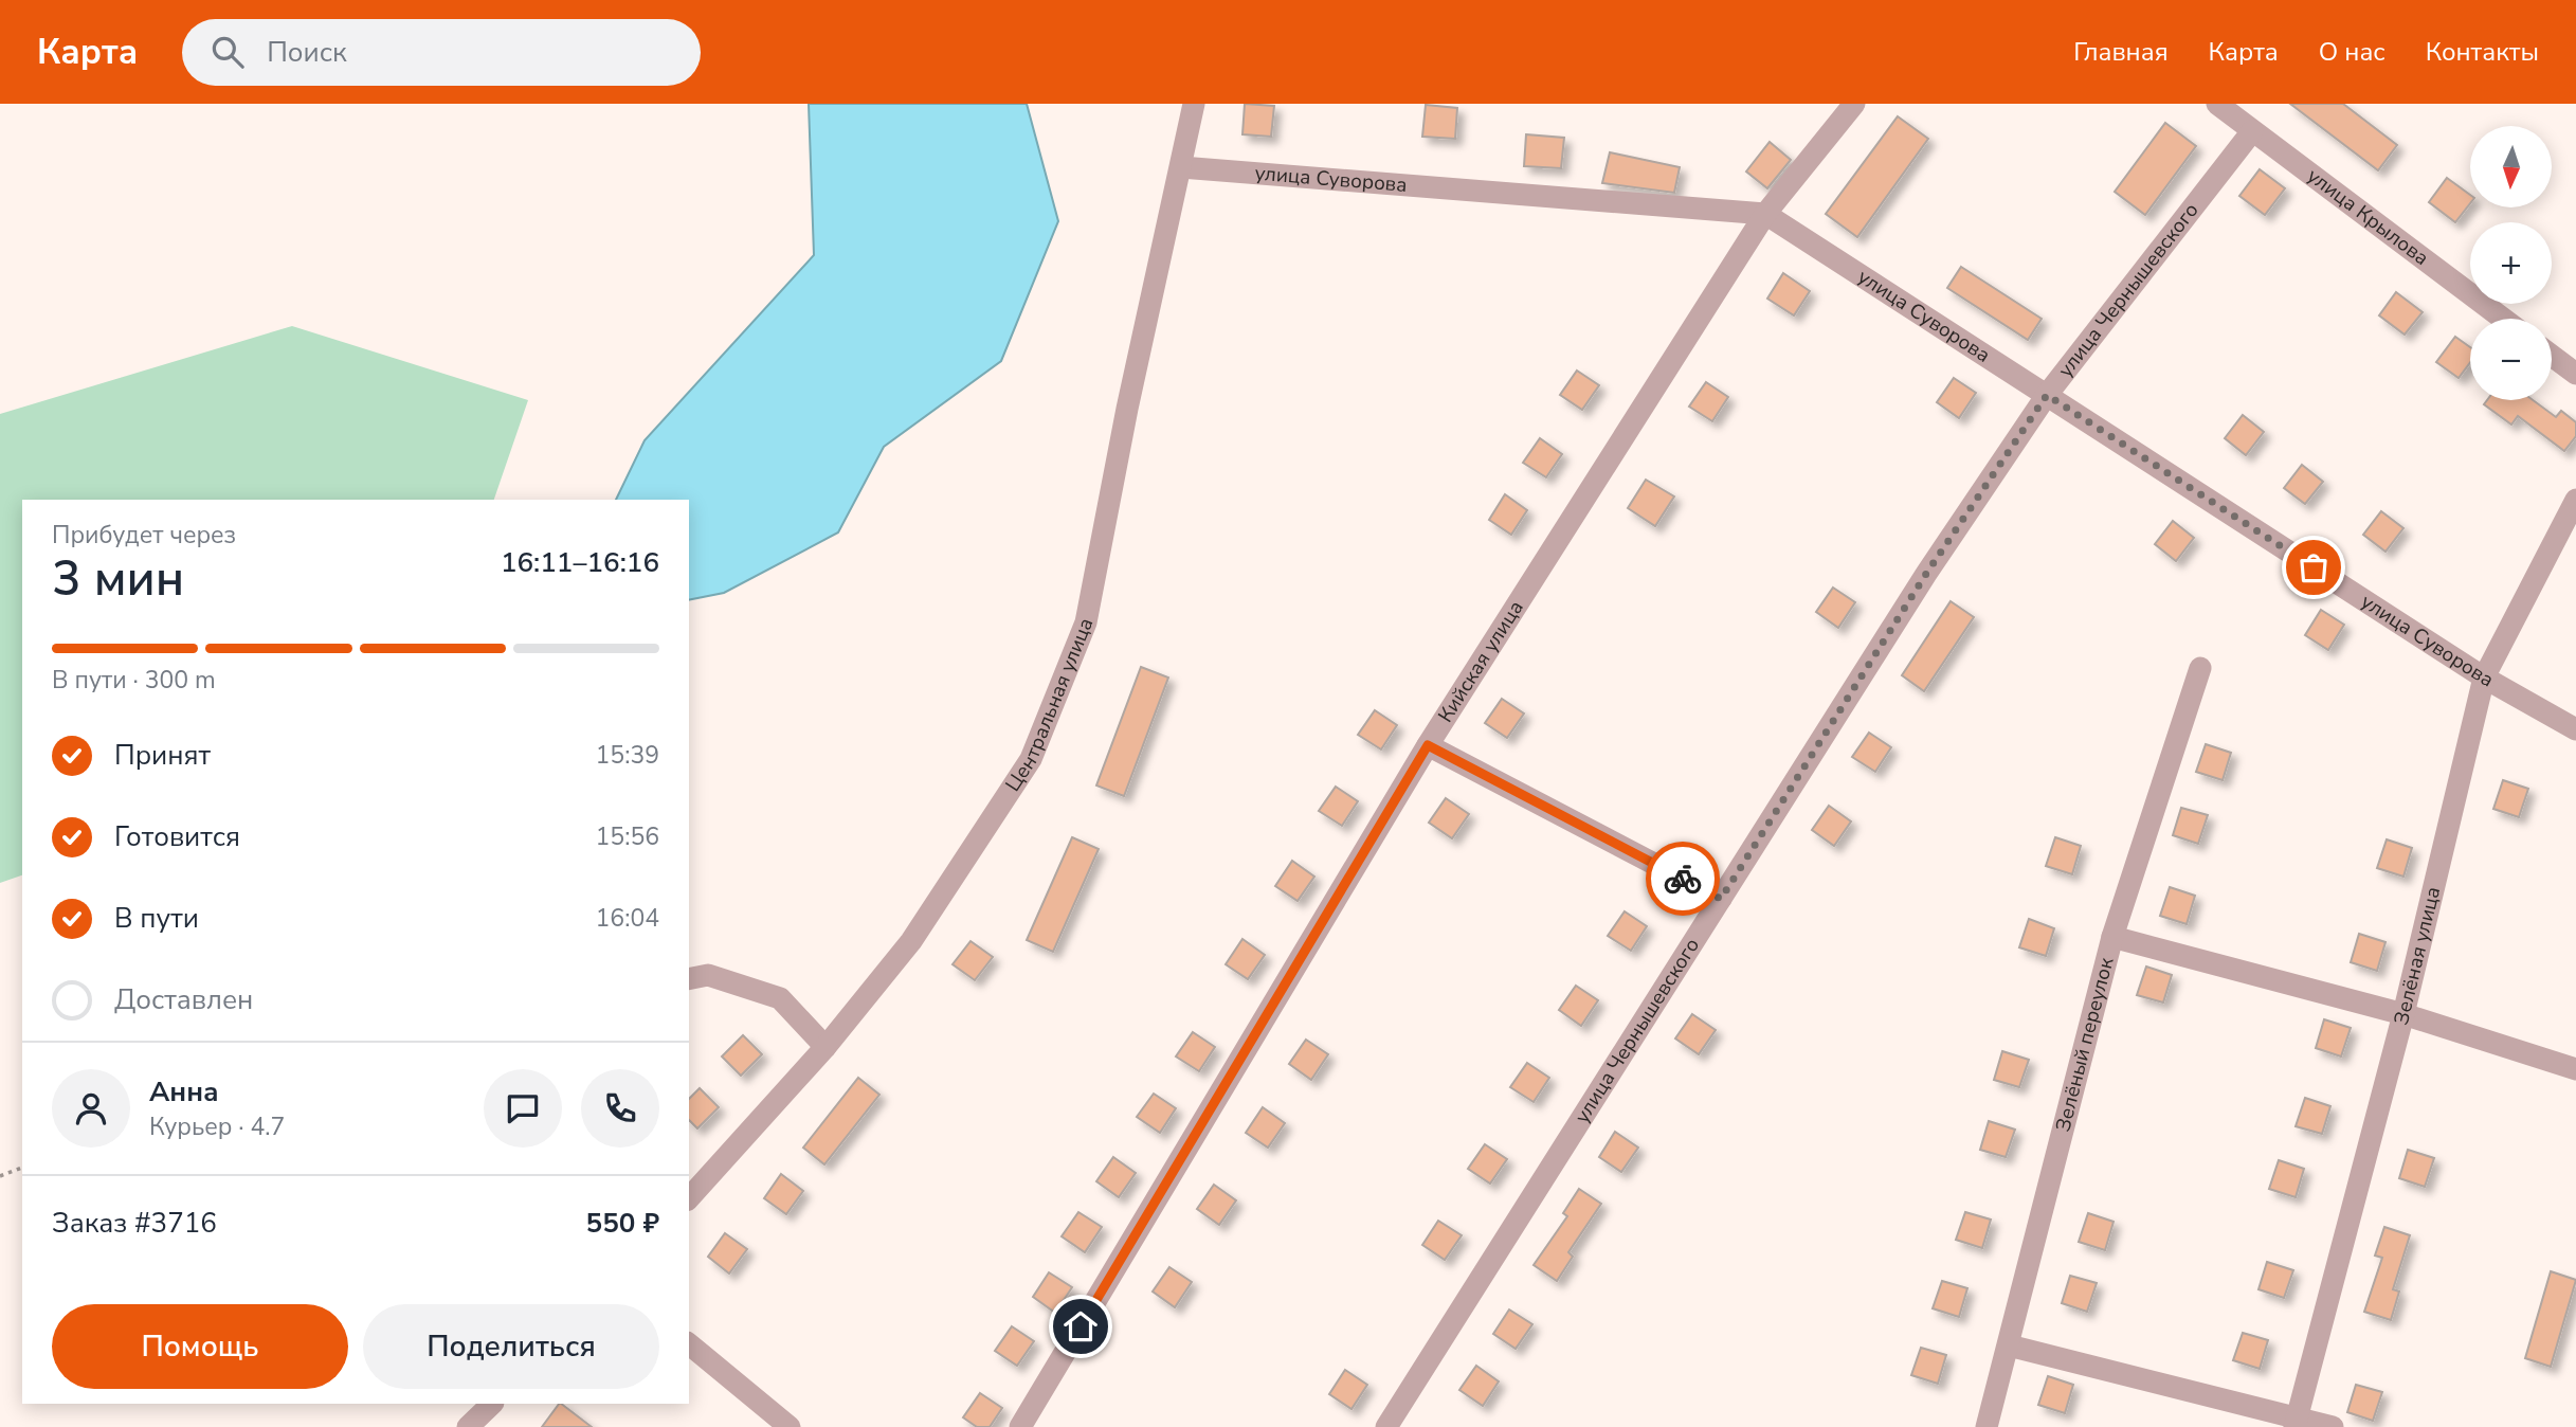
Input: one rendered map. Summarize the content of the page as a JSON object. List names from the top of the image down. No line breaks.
{"streets":{"street":["улица Суворова","улица Крылова","улица Чернышевского","Кийская улица","Центральная улица","Зелёная улица","Зелёный переулок"]},"crossings":[["улица Суворова","улица Чернышевского"],["улица Суворова","Кийская улица"],["улица Суворова","Центральная улица"],["улица Суворова","Зелёная улица"],["улица Крылова","улица Чернышевского"]],"north":"bottom","page":{"header":"Карта","search":"Поиск","nav":["Главная","Карта","О нас","Контакты"],"map_buttons":["+","−"],"heading":["3 мин","Прибудет через","16:11–16:16"],"panel":["Анна","Курьер · 4.7","Заказ #3716","550 ₽"],"bar":"В пути · 300 m","list":[["Принят","15:39"],["Готовится","15:56"],["В пути","16:04"],"Доставлен"],"buttons":["Помощь","Поделиться"]}}
